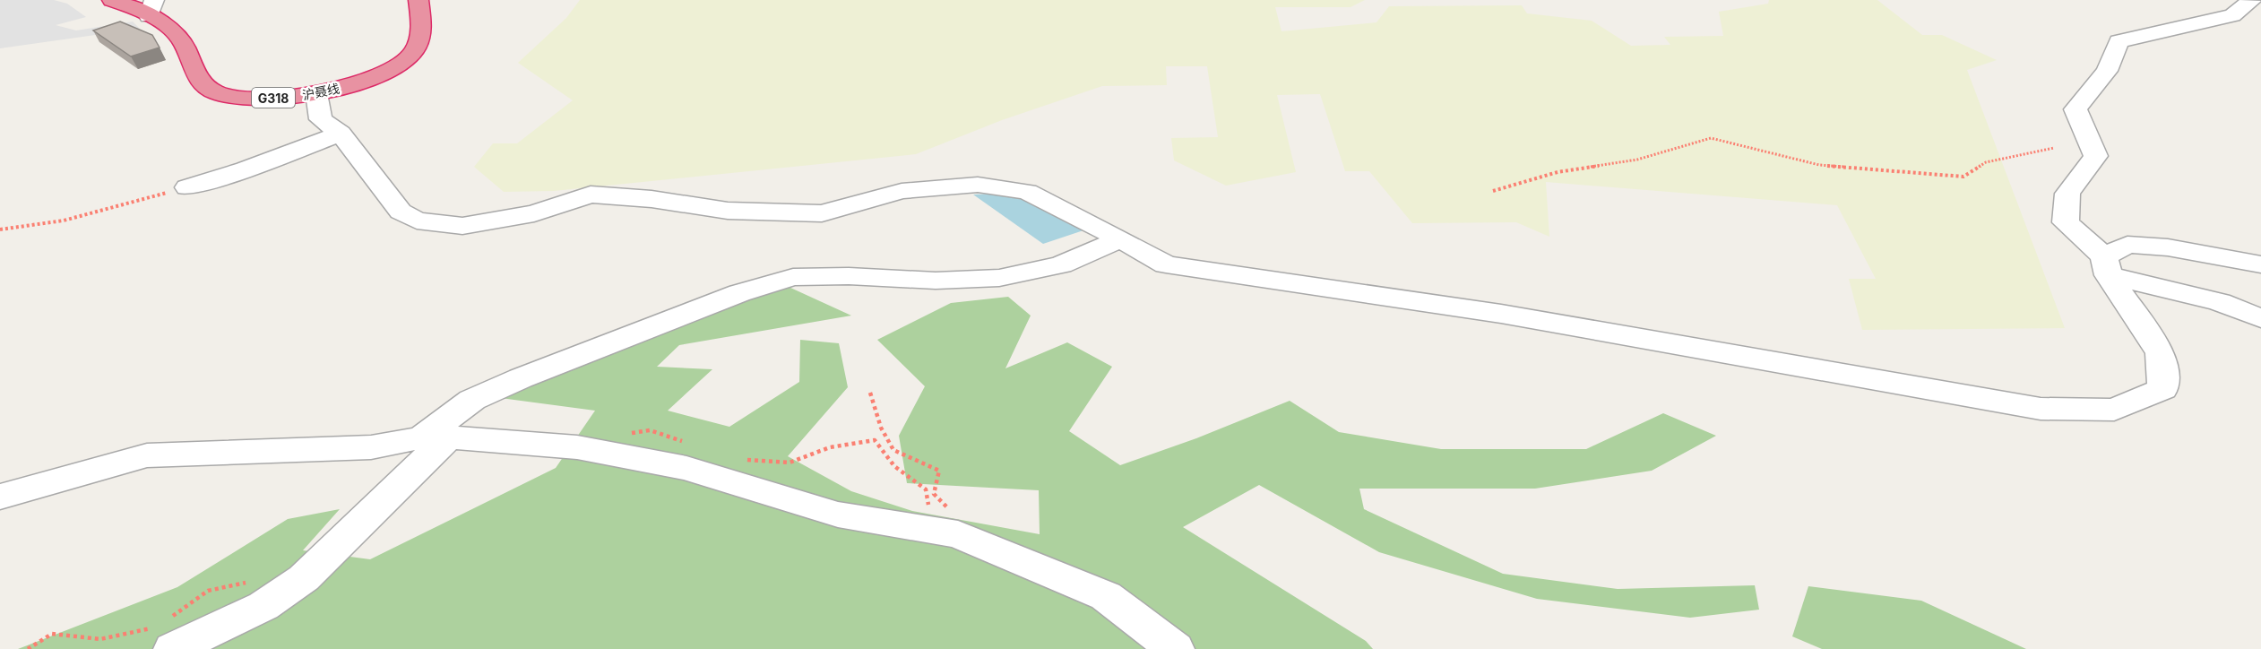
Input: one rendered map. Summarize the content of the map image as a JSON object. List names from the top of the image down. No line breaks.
{"streets":{"highway":["沪聂线","G318"]}}
